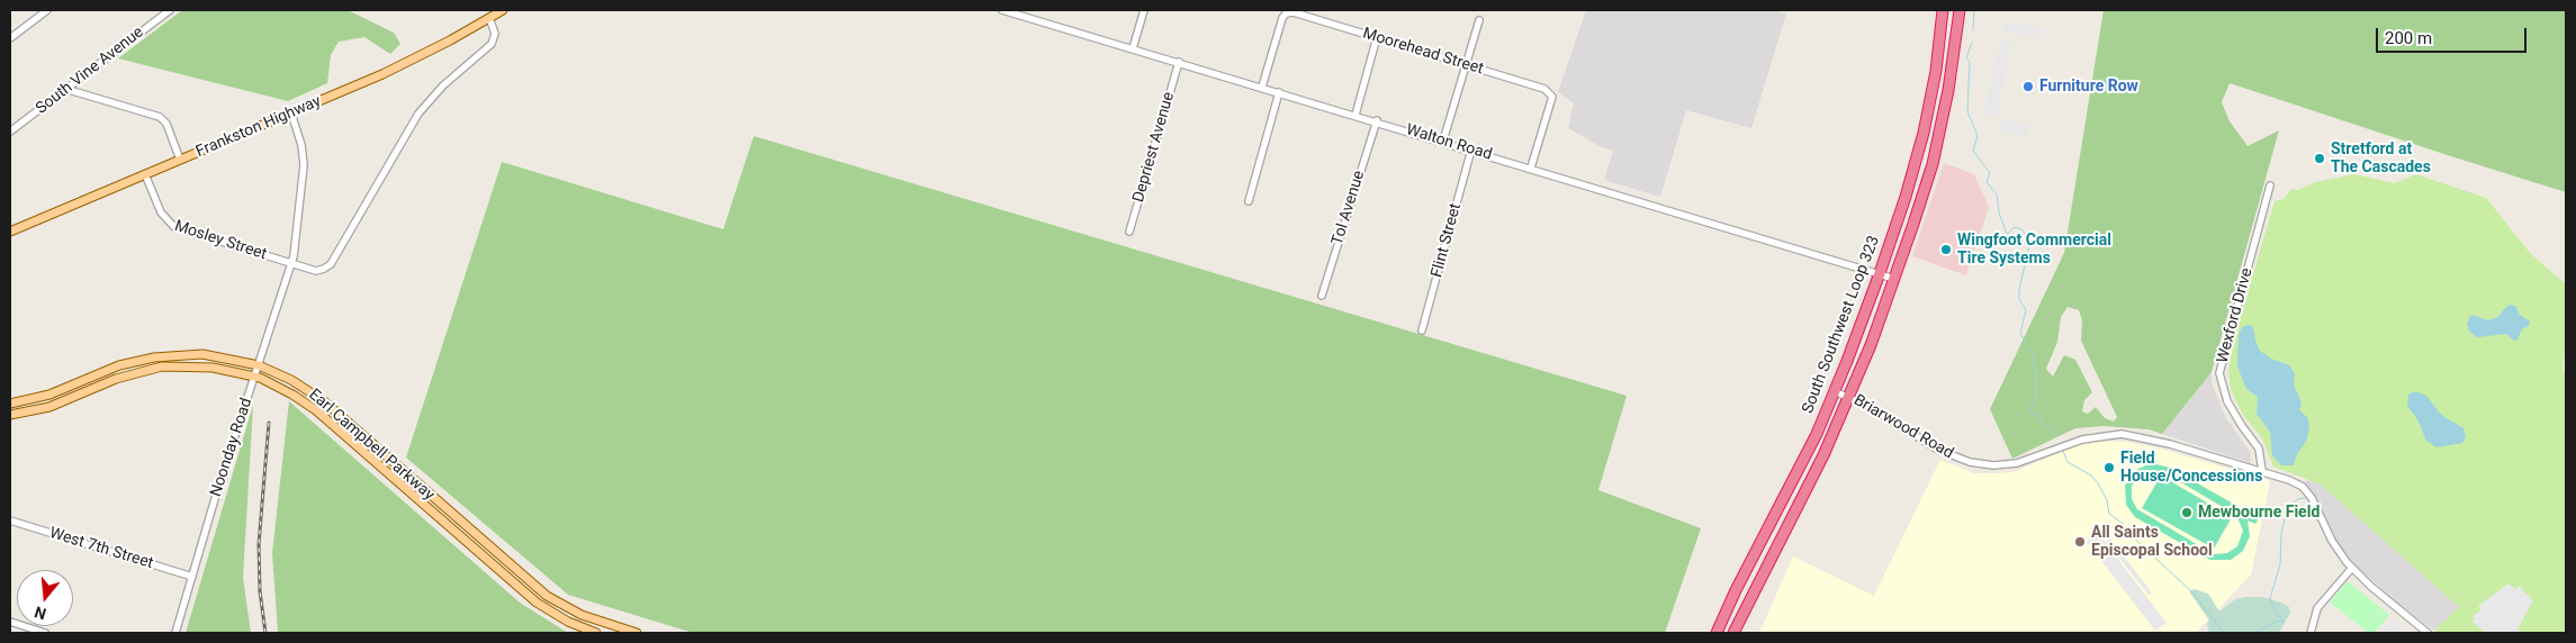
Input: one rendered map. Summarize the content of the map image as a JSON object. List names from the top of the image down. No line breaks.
{"streets":{"highway":["South Southwest Loop 323"],"main road":["Frankston Highway","Earl Campbell Parkway"],"street":["Moorehead Street","South Vine Avenue","Walton Road","Depriest Avenue","Tol Avenue","Mosley Street","Flint Street","Wexford Drive","Briarwood Road","Noonday Road","West 7th Street"]},"crossings":[["Moorehead Street","Walton Road"],["Frankston Highway","Mosley Street"],["Frankston Highway","Noonday Road"],["Walton Road","Depriest Avenue"],["Walton Road","Tol Avenue"],["Walton Road","Flint Street"],["Walton Road","South Southwest Loop 323"],["Mosley Street","Noonday Road"],["Wexford Drive","Briarwood Road"],["South Southwest Loop 323","Briarwood Road"],["Earl Campbell Parkway","Noonday Road"],["Noonday Road","West 7th Street"]],"places":["Furniture Row","Stretford at The Cascades","Wingfoot Commercial Tire Systems","Field House/Concessions","Mewbourne Field","All Saints Episcopal School"],"scale_bar":"200 m","north":"bottom"}
